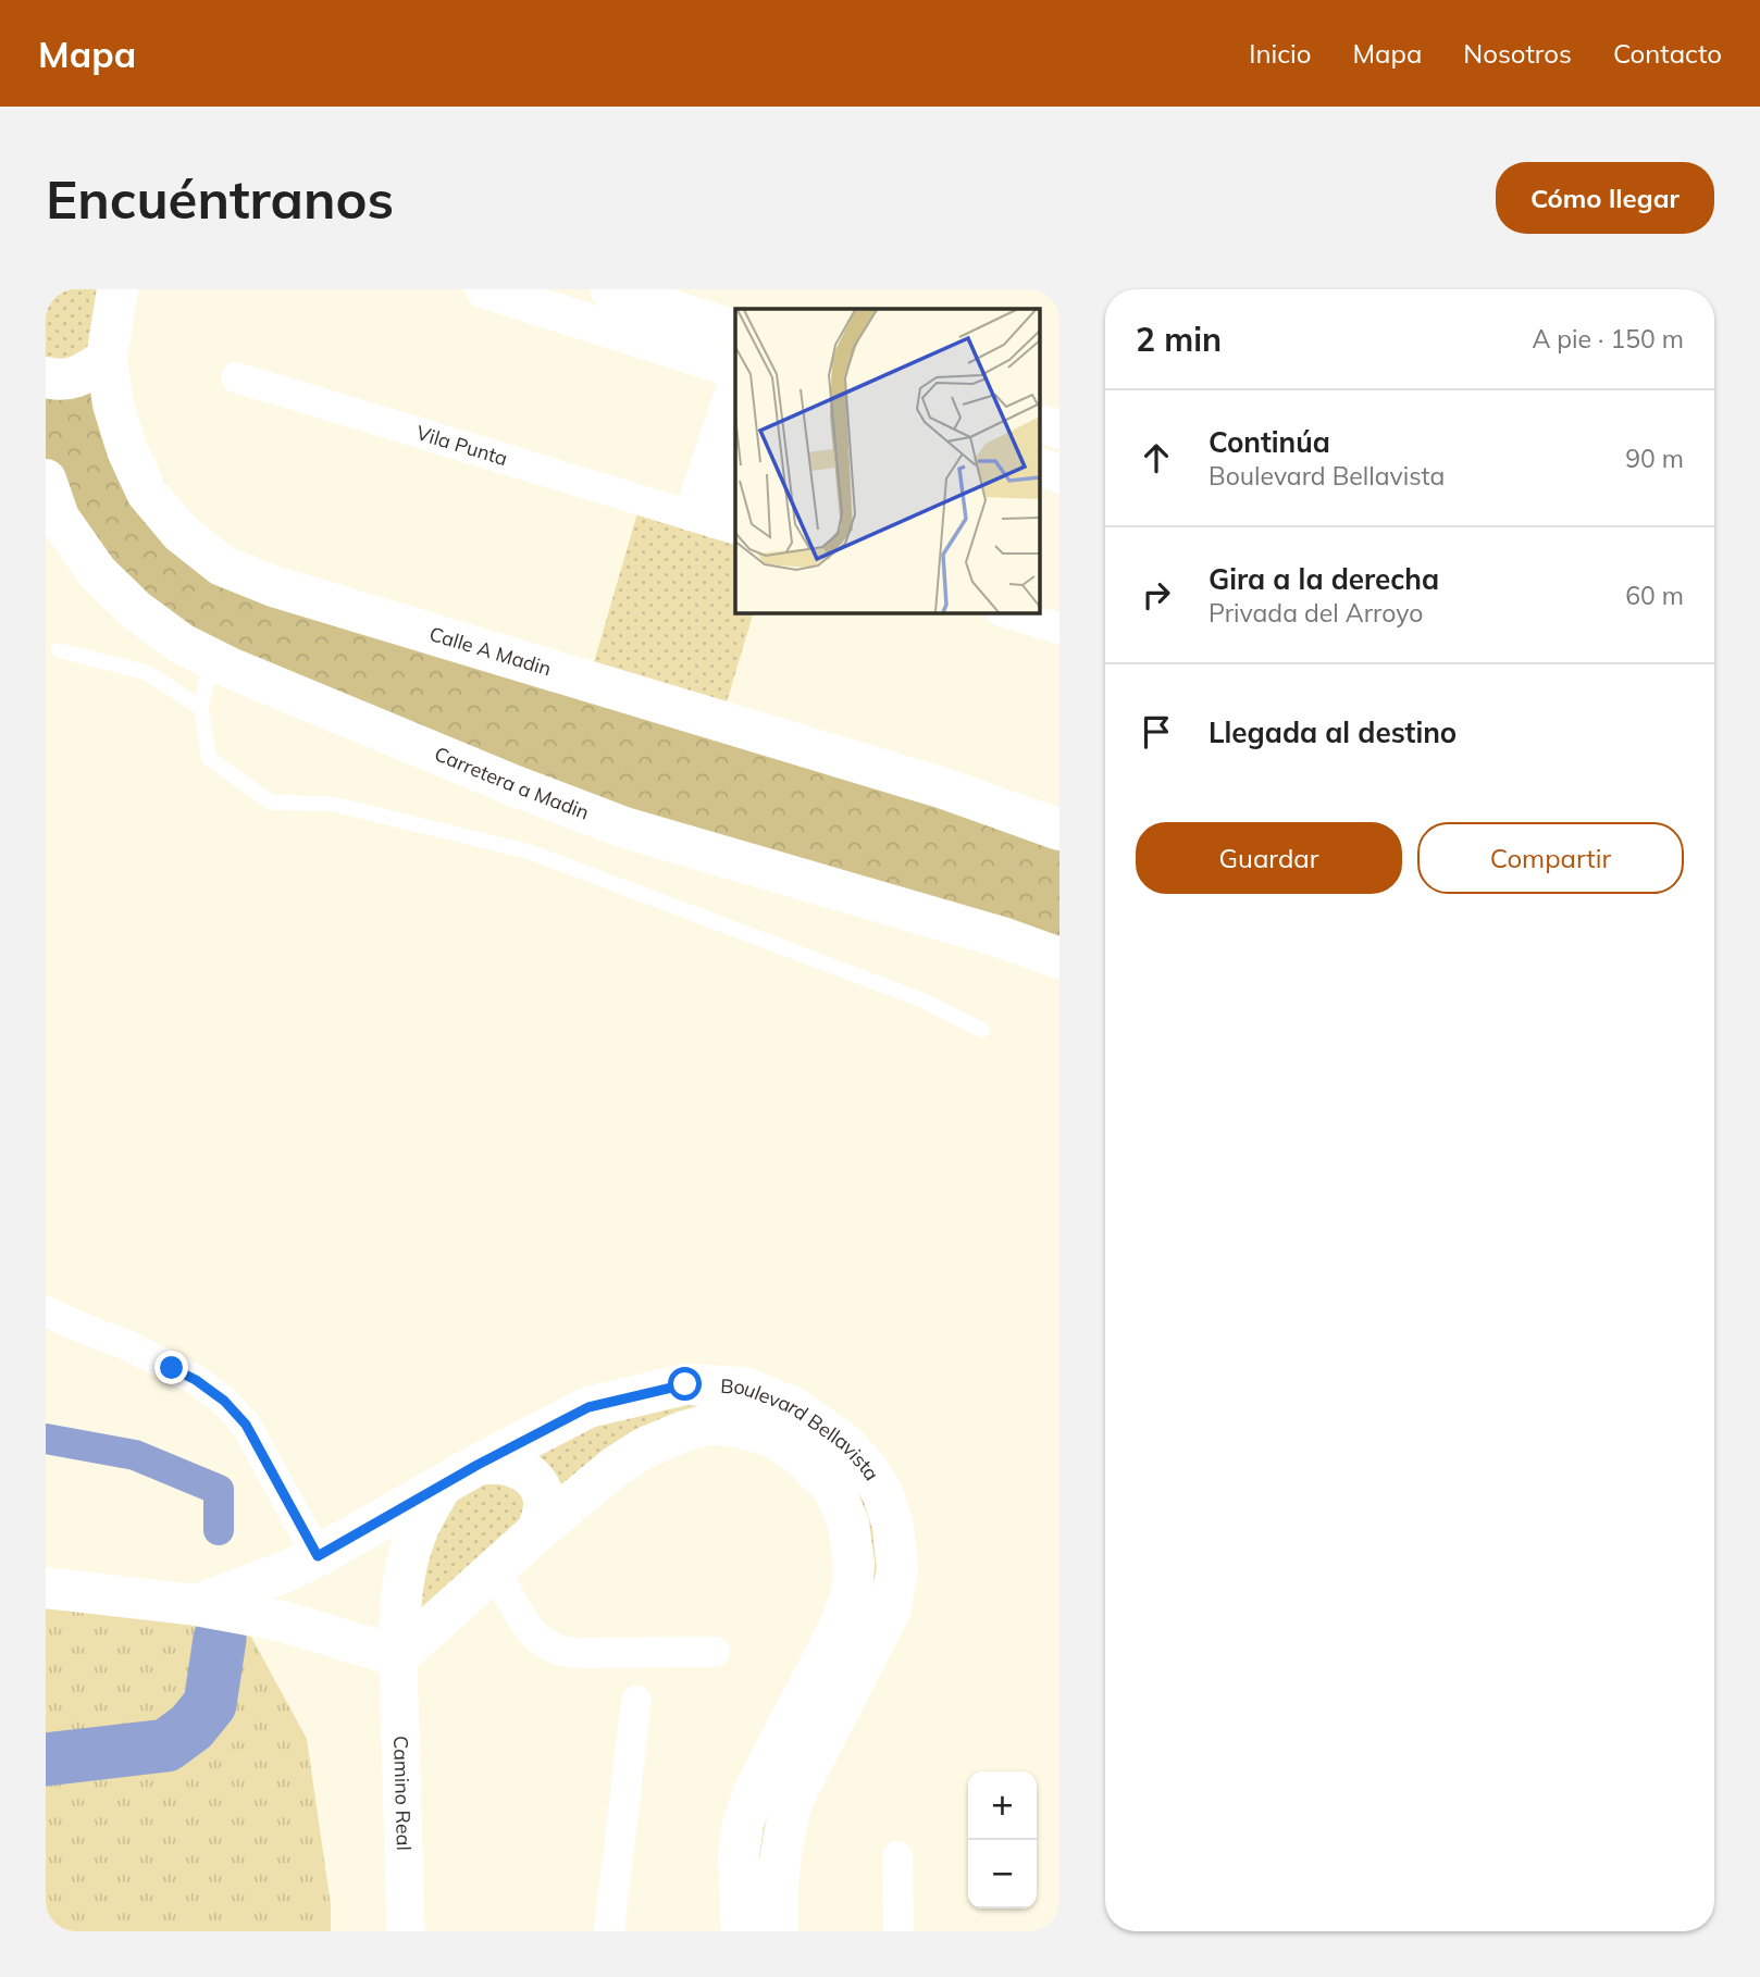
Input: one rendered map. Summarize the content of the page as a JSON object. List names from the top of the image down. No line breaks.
{"streets":{"main road":["Calle A Madin","Carretera a Madin","Boulevard Bellavista"],"street":["Vila Punta","Camino Real"]},"crossings":[["Boulevard Bellavista","Camino Real"]],"page":{"header":"Mapa","nav":["Inicio","Mapa","Nosotros","Contacto"],"buttons":["Cómo llegar",["Guardar","Compartir"]],"title":"Encuéntranos","heading":["2 min","A pie · 150 m"],"list":[["Continúa","Boulevard Bellavista","90 m"],["Gira a la derecha","Privada del Arroyo","60 m"],"Llegada al destino"],"map_buttons":["+","−"]}}
